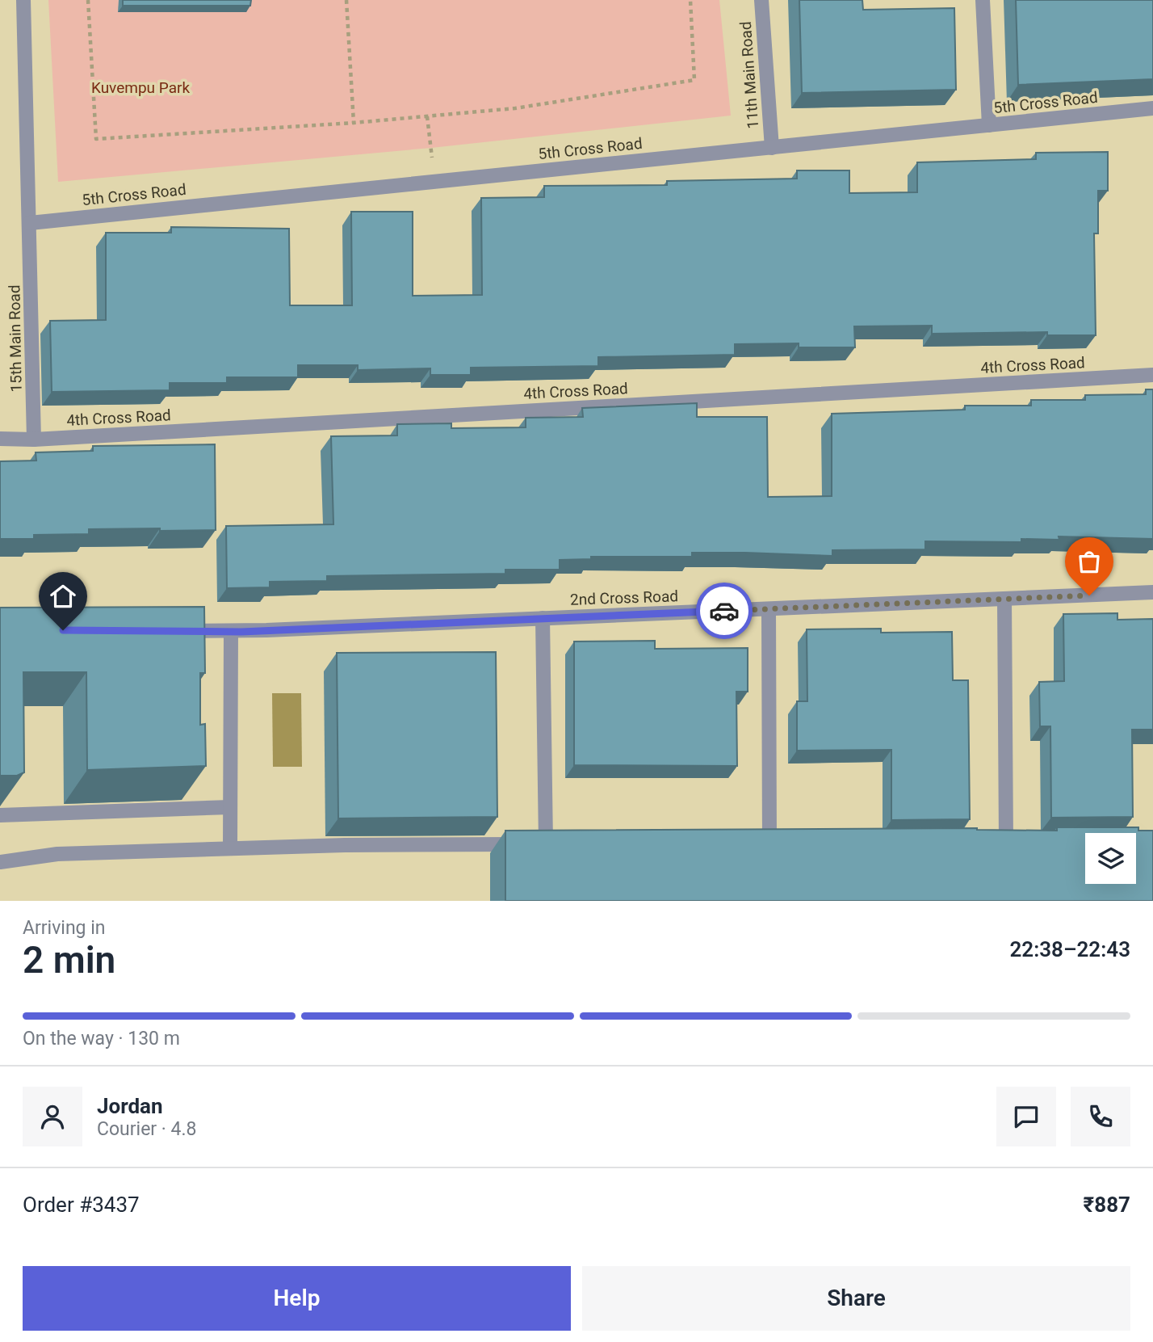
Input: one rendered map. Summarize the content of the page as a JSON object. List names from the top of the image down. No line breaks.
{"streets":{"street":["11th Main Road","5th Cross Road","15th Main Road","4th Cross Road","2nd Cross Road"]},"crossings":[["11th Main Road","5th Cross Road"],["5th Cross Road","15th Main Road"],["15th Main Road","4th Cross Road"]],"parks":["Kuvempu Park"],"page":{"heading":["2 min","Arriving in","22:38–22:43"],"panel":["Jordan","Courier · 4.8","Order #3437","₹887"],"bar":"On the way · 130 m","buttons":["Help","Share"]}}
